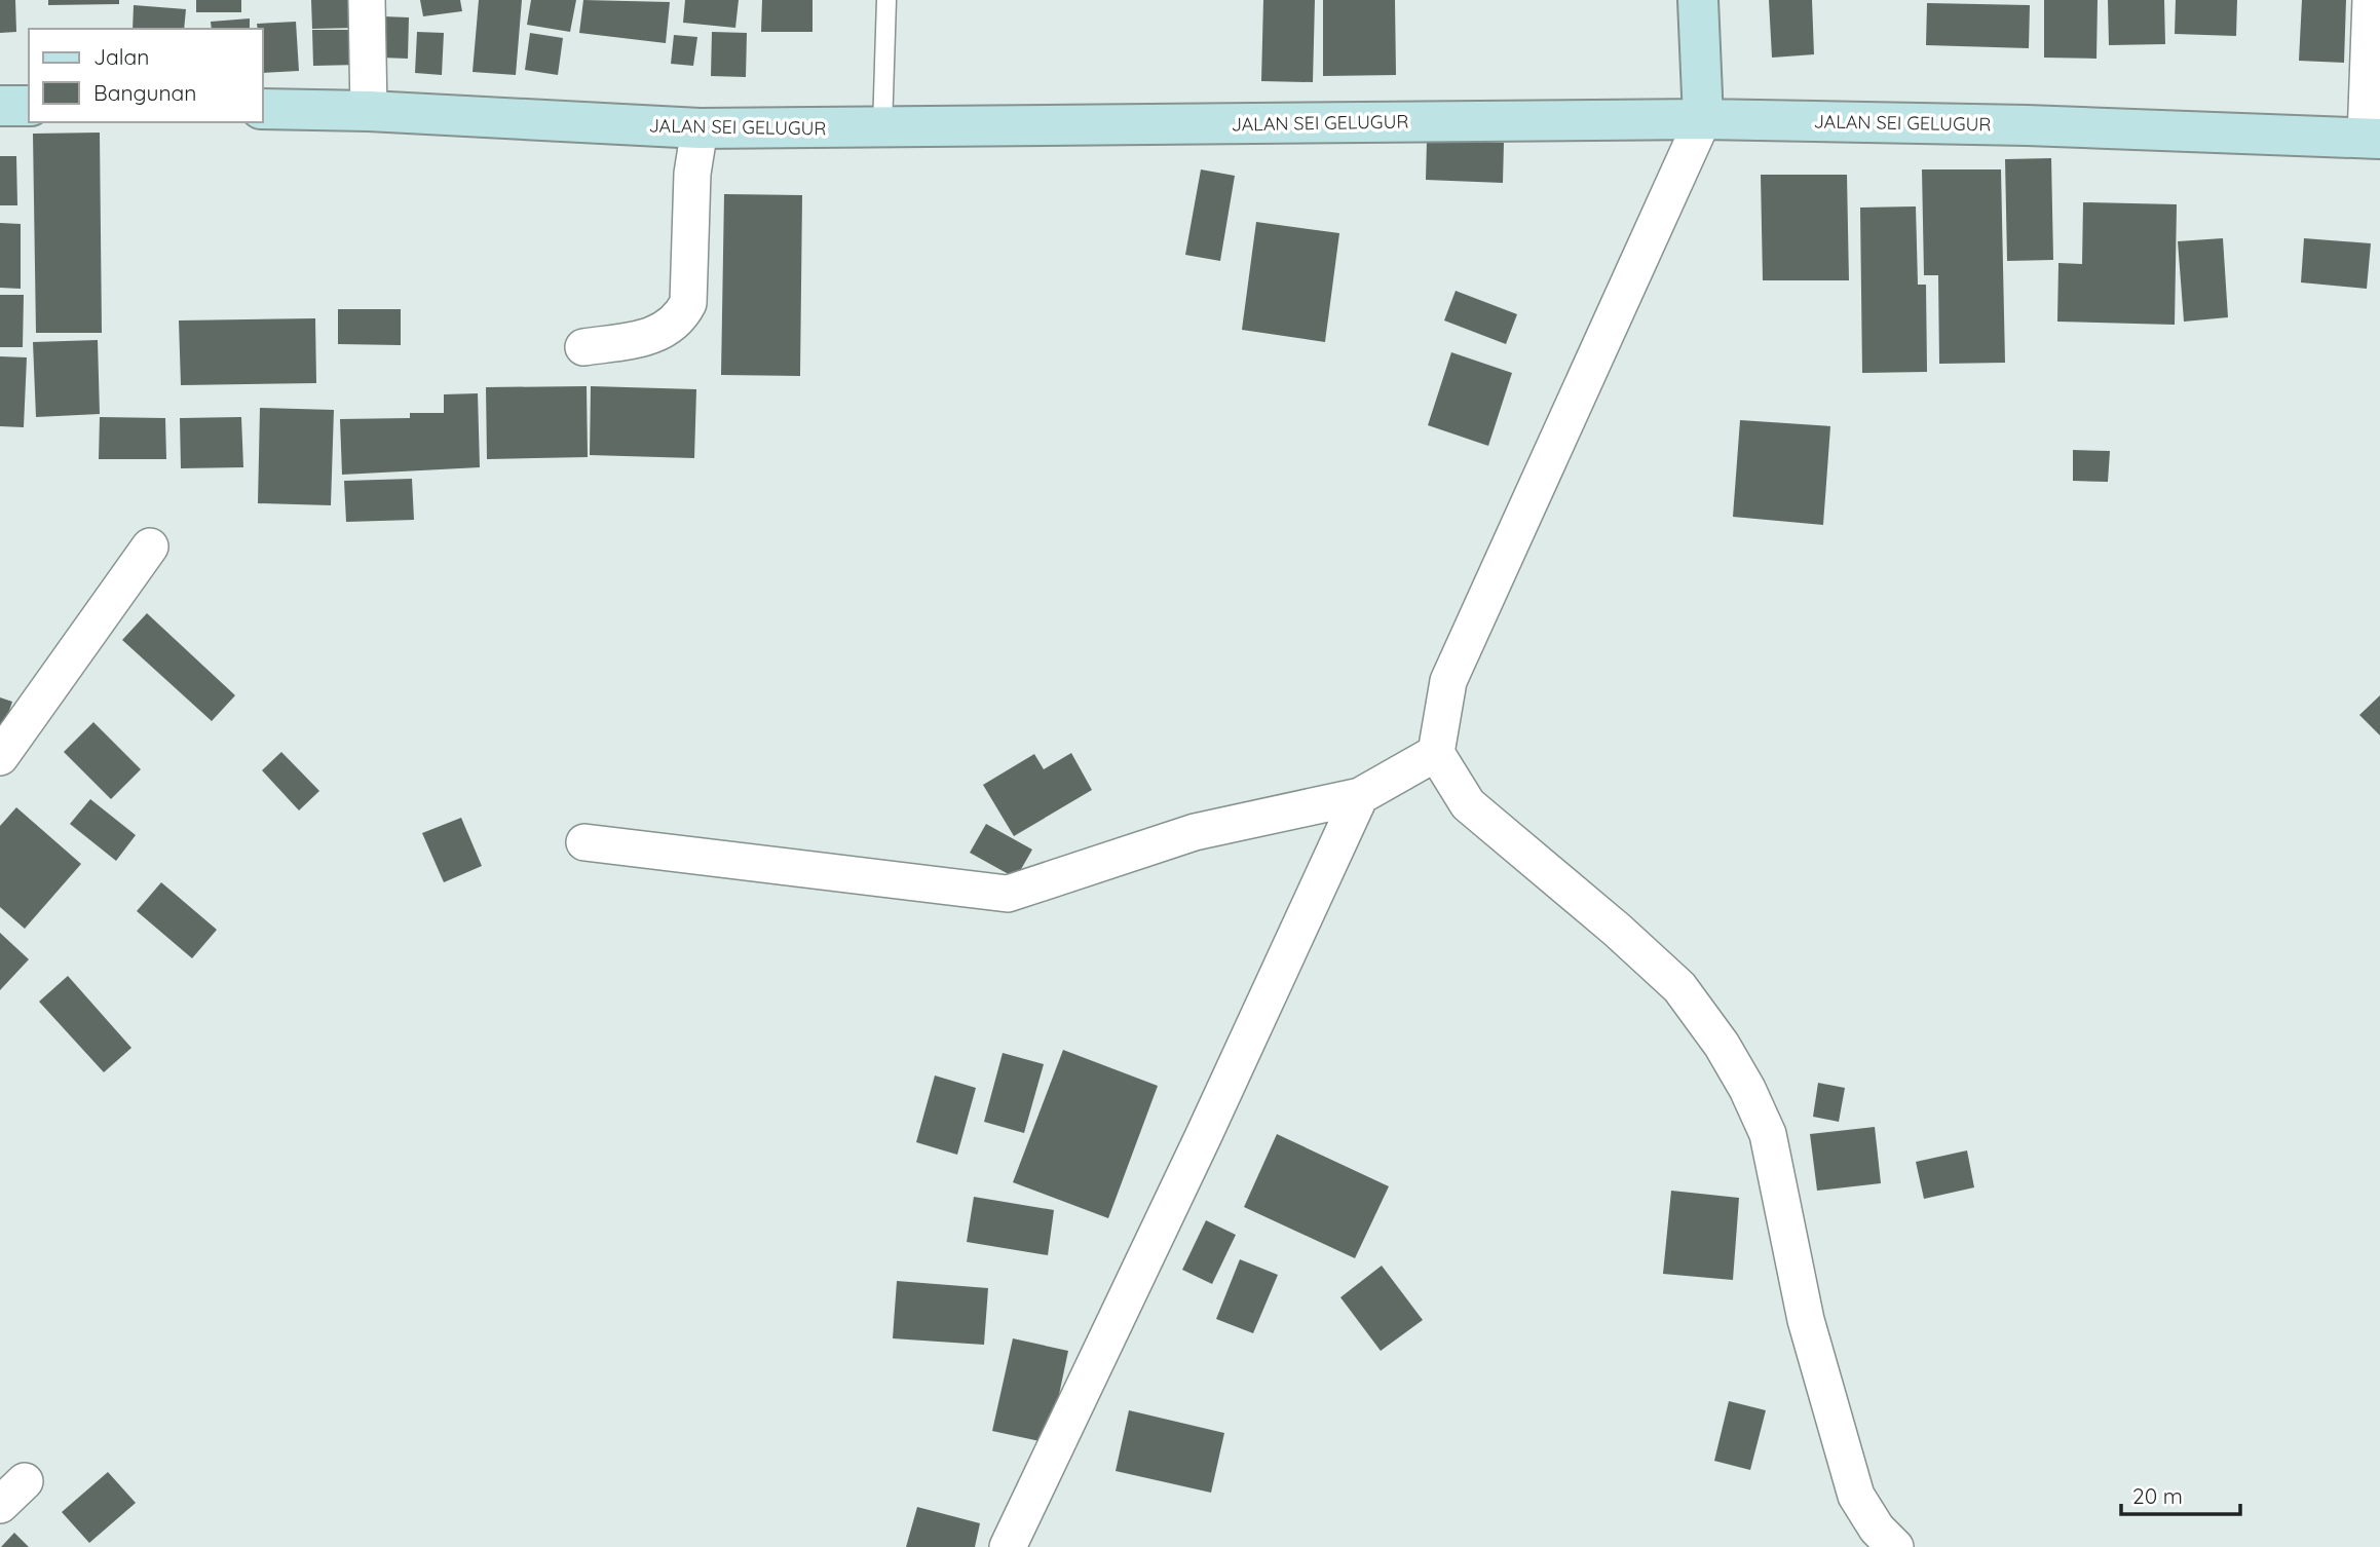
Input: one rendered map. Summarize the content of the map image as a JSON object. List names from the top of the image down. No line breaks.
{"streets":{"main road":["JALAN SEI GELUGUR"]},"legend":["Jalan","Bangunan"],"scale_bar":"20 m"}
